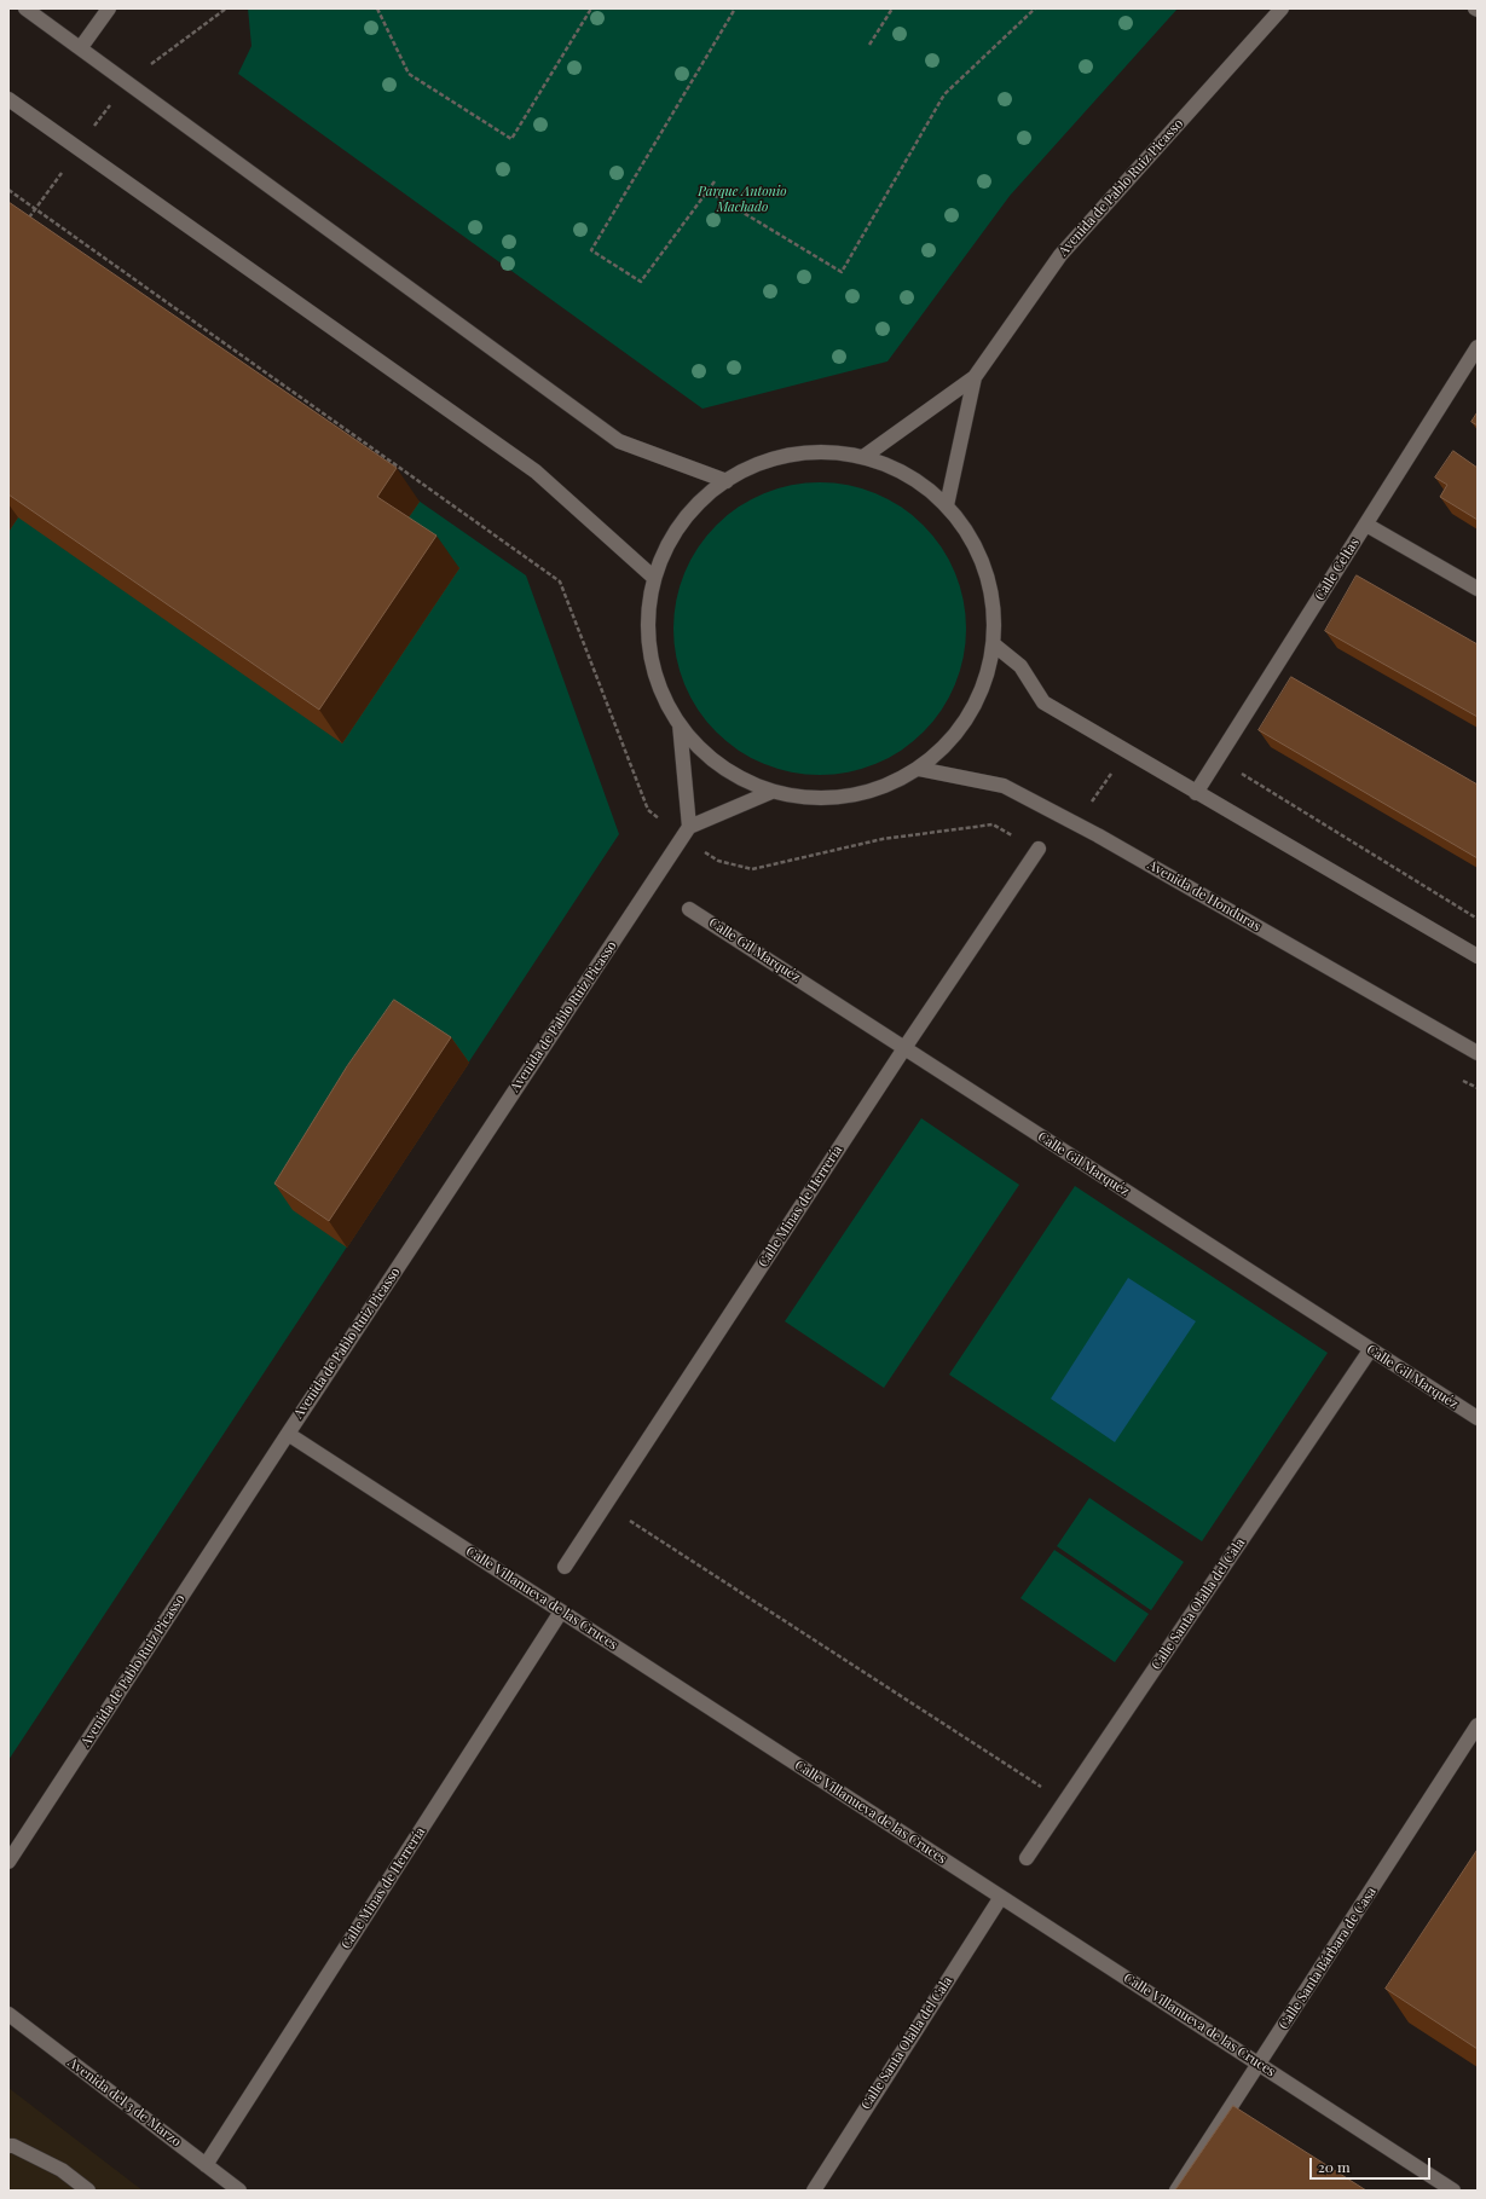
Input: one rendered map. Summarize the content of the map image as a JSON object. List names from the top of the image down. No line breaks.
{"streets":{"street":["Avenida de Pablo Ruiz Picasso","Calle Celtas","Avenida de Honduras","Calle Gil Marquéz","Calle Minas de Herrería","Calle Villanueva de las Cruces","Calle Santa Olalla del Cala","Calle Santa Bárbara de Casa","Avenida del 3 de Marzo"]},"crossings":[["Avenida de Pablo Ruiz Picasso","Calle Villanueva de las Cruces"],["Calle Gil Marquéz","Calle Minas de Herrería"],["Calle Gil Marquéz","Calle Santa Olalla del Cala"],["Calle Minas de Herrería","Calle Villanueva de las Cruces"],["Calle Minas de Herrería","Avenida del 3 de Marzo"],["Calle Villanueva de las Cruces","Calle Santa Olalla del Cala"],["Calle Villanueva de las Cruces","Calle Santa Bárbara de Casa"]],"parks":["Parque Antonio Machado"],"scale_bar":"20 m"}
